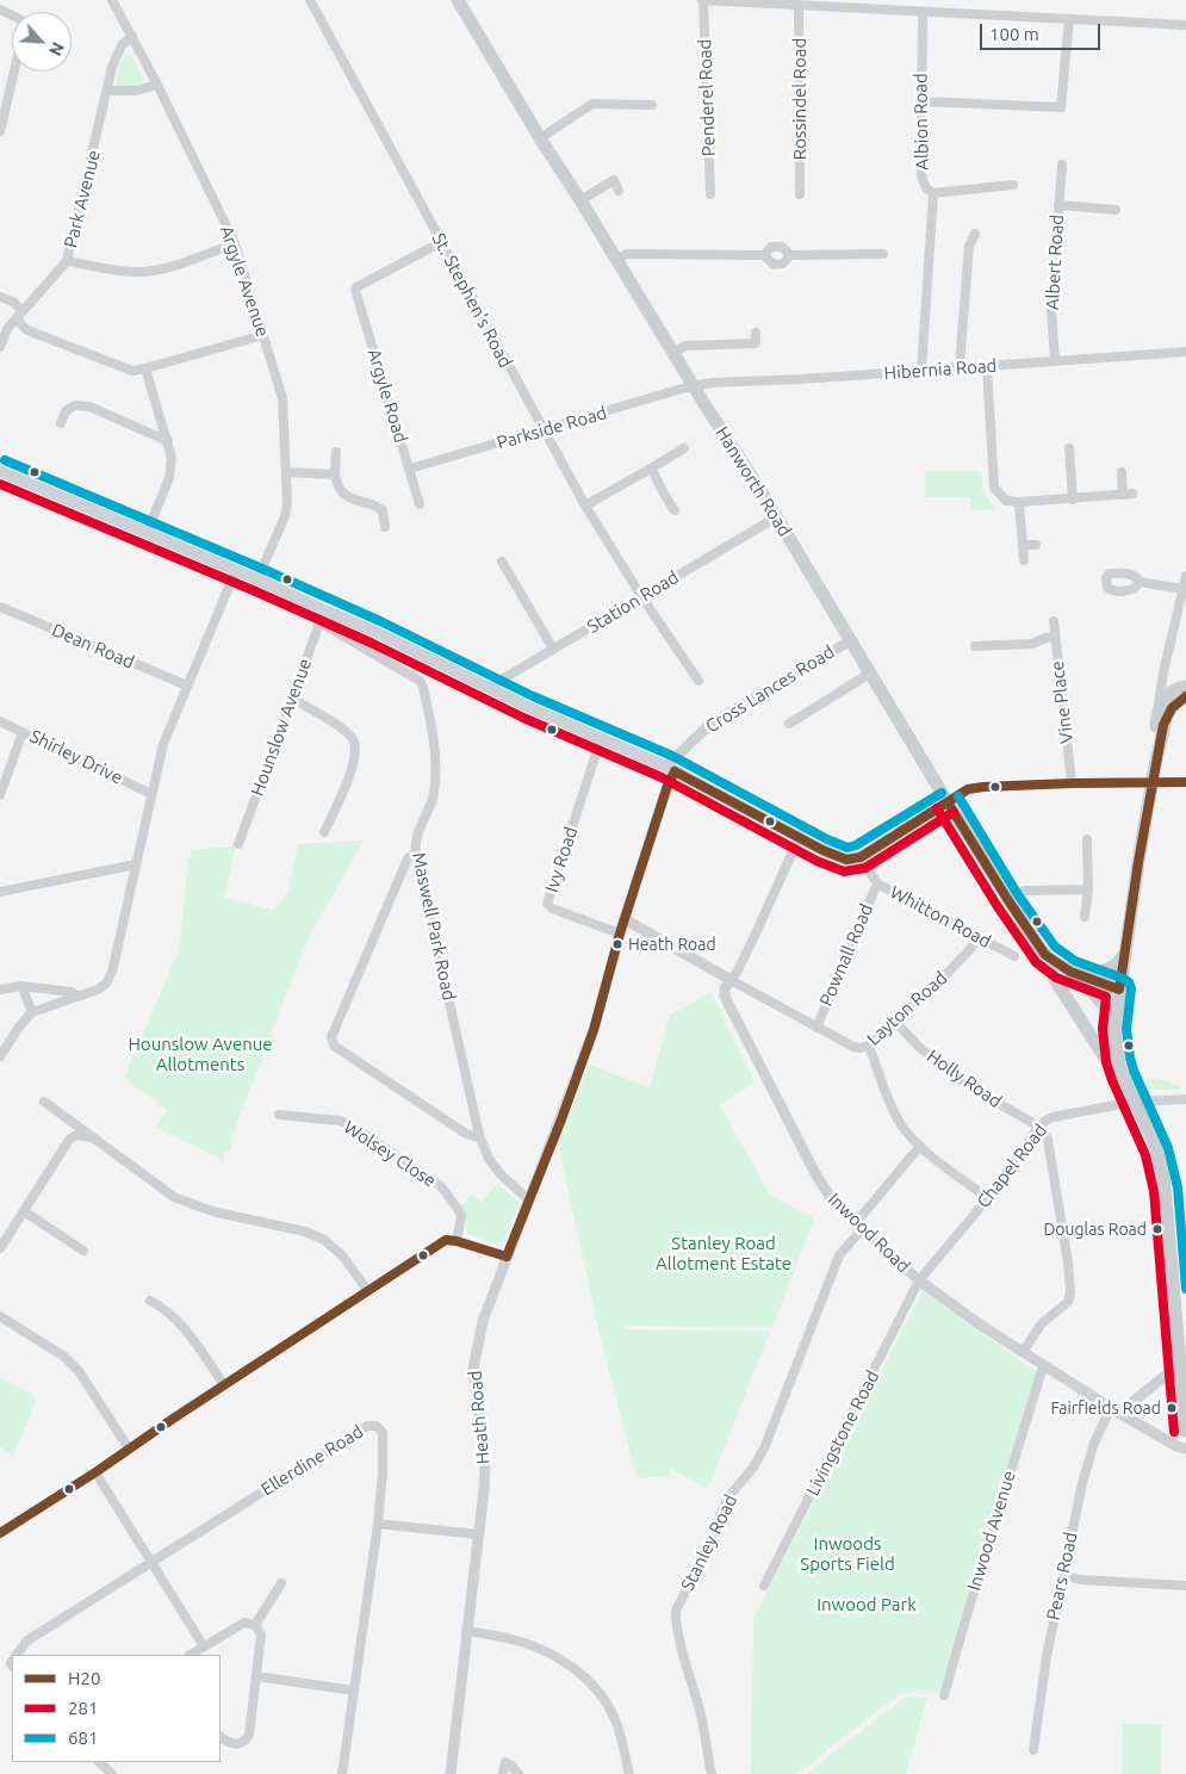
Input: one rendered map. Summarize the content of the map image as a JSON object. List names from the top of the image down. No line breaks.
{"streets":{"main road":["Hanworth Road"],"street":["Penderel Road","Rossindel Road","Albion Road","Park Avenue","Albert Road","Argyle Avenue","St. Stephen's Road","Hibernia Road","Argyle Road","Parkside Road","Station Road","Dean Road","Cross Lances Road","Vine Place","Hounslow Avenue","Shirley Drive","Ivy Road","Whitton Road","Maswell Park Road","Pownall Road","Layton Road","Holly Road","Wolsey Close","Chapel Road","Inwood Road","Heath Road","Livingstone Road","Ellerdine Road","Inwood Avenue","Stanley Road","Pears Road"]},"crossings":[["Albion Road","Hibernia Road"],["Park Avenue","Argyle Avenue"],["Albert Road","Hibernia Road"],["St. Stephen's Road","Argyle Road"],["St. Stephen's Road","Parkside Road"],["St. Stephen's Road","Station Road"],["Hibernia Road","Parkside Road"],["Hibernia Road","Hanworth Road"],["Argyle Road","Parkside Road"],["Parkside Road","Hanworth Road"],["Hanworth Road","Station Road"],["Hanworth Road","Cross Lances Road"],["Hanworth Road","Chapel Road"],["Cross Lances Road","Heath Road"],["Hounslow Avenue","Maswell Park Road"],["Ivy Road","Heath Road"],["Whitton Road","Pownall Road"],["Whitton Road","Layton Road"],["Maswell Park Road","Heath Road"],["Pownall Road","Layton Road"],["Layton Road","Holly Road"],["Layton Road","Inwood Road"],["Holly Road","Chapel Road"],["Chapel Road","Inwood Road"],["Chapel Road","Livingstone Road"],["Inwood Road","Livingstone Road"],["Inwood Road","Inwood Avenue"],["Inwood Road","Stanley Road"],["Inwood Road","Pears Road"]],"parks":["Hounslow Avenue Allotments","Stanley Road Allotment Estate","Inwoods Sports Field","Inwood Park"],"places":["Heath Road","Douglas Road","Fairfields Road"],"lines":["transit line 681","transit line 281","transit line H20"],"legend":["H20","281","681"],"scale_bar":"100 m","north":"bottom right"}
